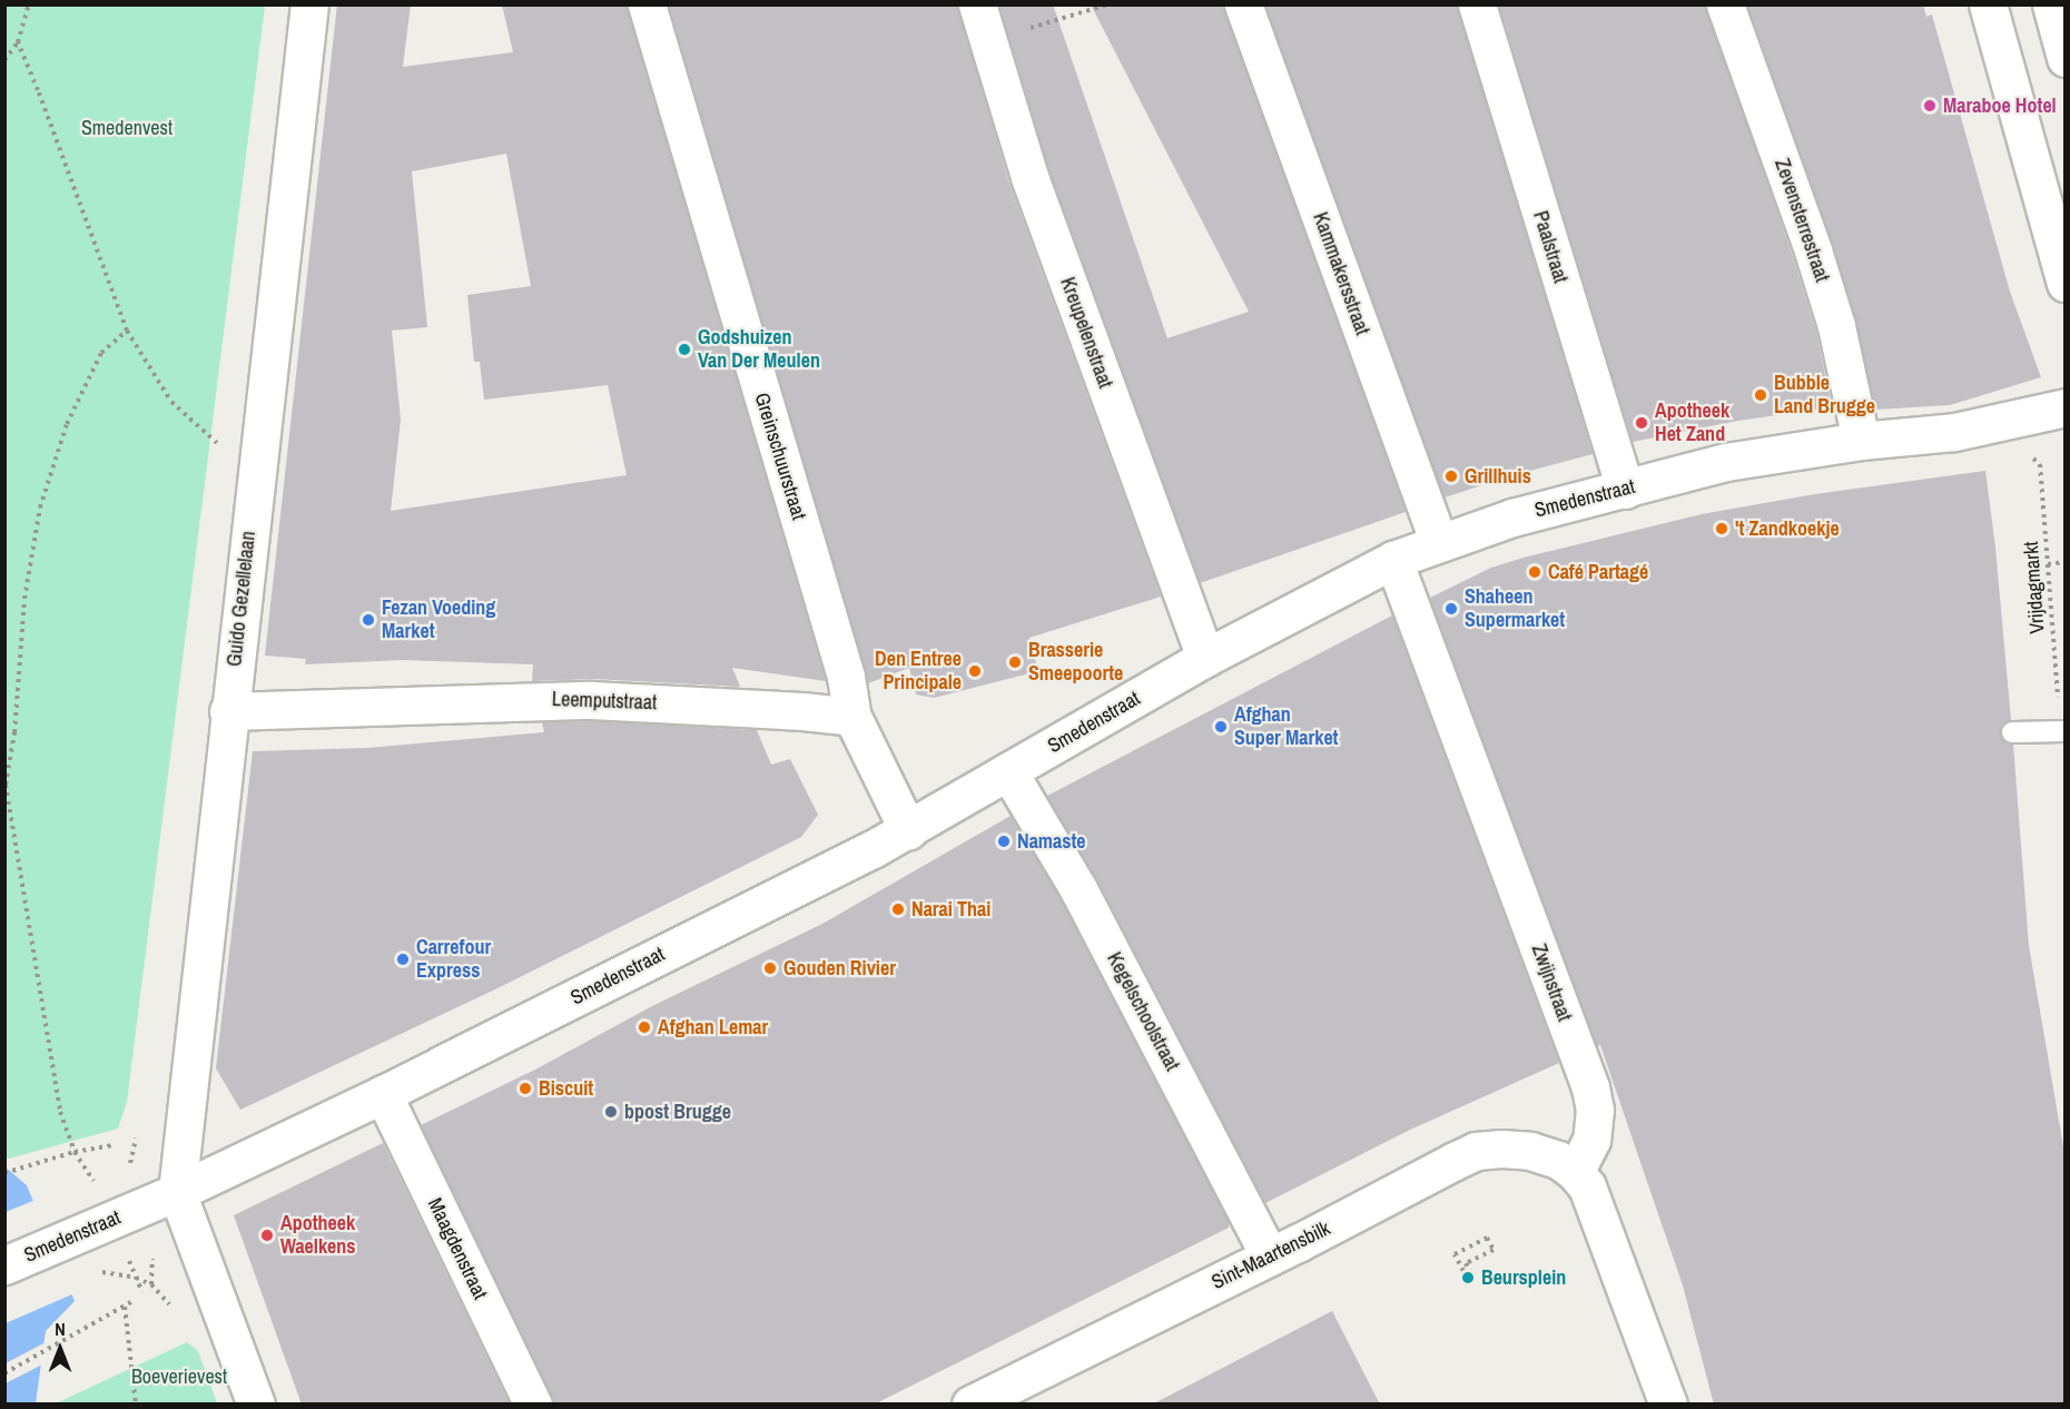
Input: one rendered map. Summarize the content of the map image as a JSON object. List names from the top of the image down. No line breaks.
{"streets":{"street":["Zevensterrestraat","Paalstraat","Kammakersstraat","Kreupelenstraat","Greinschuurstraat","Smedenstraat","Guido Gezellelaan","Leemputstraat","Zwijnstraat","Kegelschoolstraat","Maagdenstraat","Sint-Maartensbilk"],"path":["Vrijdagmarkt"]},"crossings":[["Zevensterrestraat","Smedenstraat"],["Paalstraat","Smedenstraat"],["Kammakersstraat","Smedenstraat"],["Kreupelenstraat","Smedenstraat"],["Greinschuurstraat","Leemputstraat"],["Smedenstraat","Vrijdagmarkt"],["Smedenstraat","Guido Gezellelaan"],["Smedenstraat","Zwijnstraat"],["Smedenstraat","Kegelschoolstraat"],["Smedenstraat","Maagdenstraat"],["Guido Gezellelaan","Leemputstraat"],["Zwijnstraat","Sint-Maartensbilk"],["Kegelschoolstraat","Sint-Maartensbilk"]],"parks":["Smedenvest","Boeverievest"],"places":["Maraboe Hotel","Godshuizen Van Der Meulen","Bubble Land Brugge","Apotheek Het Zand","Grillhuis","'t Zandkoekje","Café Partagé","Shaheen Supermarket","Fezan Voeding Market","Brasserie Smeepoorte","Den Entree Principale","Afghan Super Market","Namaste","Narai Thai","Carrefour Express","Gouden Rivier","Afghan Lemar","Biscuit","bpost Brugge","Apotheek Waelkens","Beursplein"],"north":"top"}
